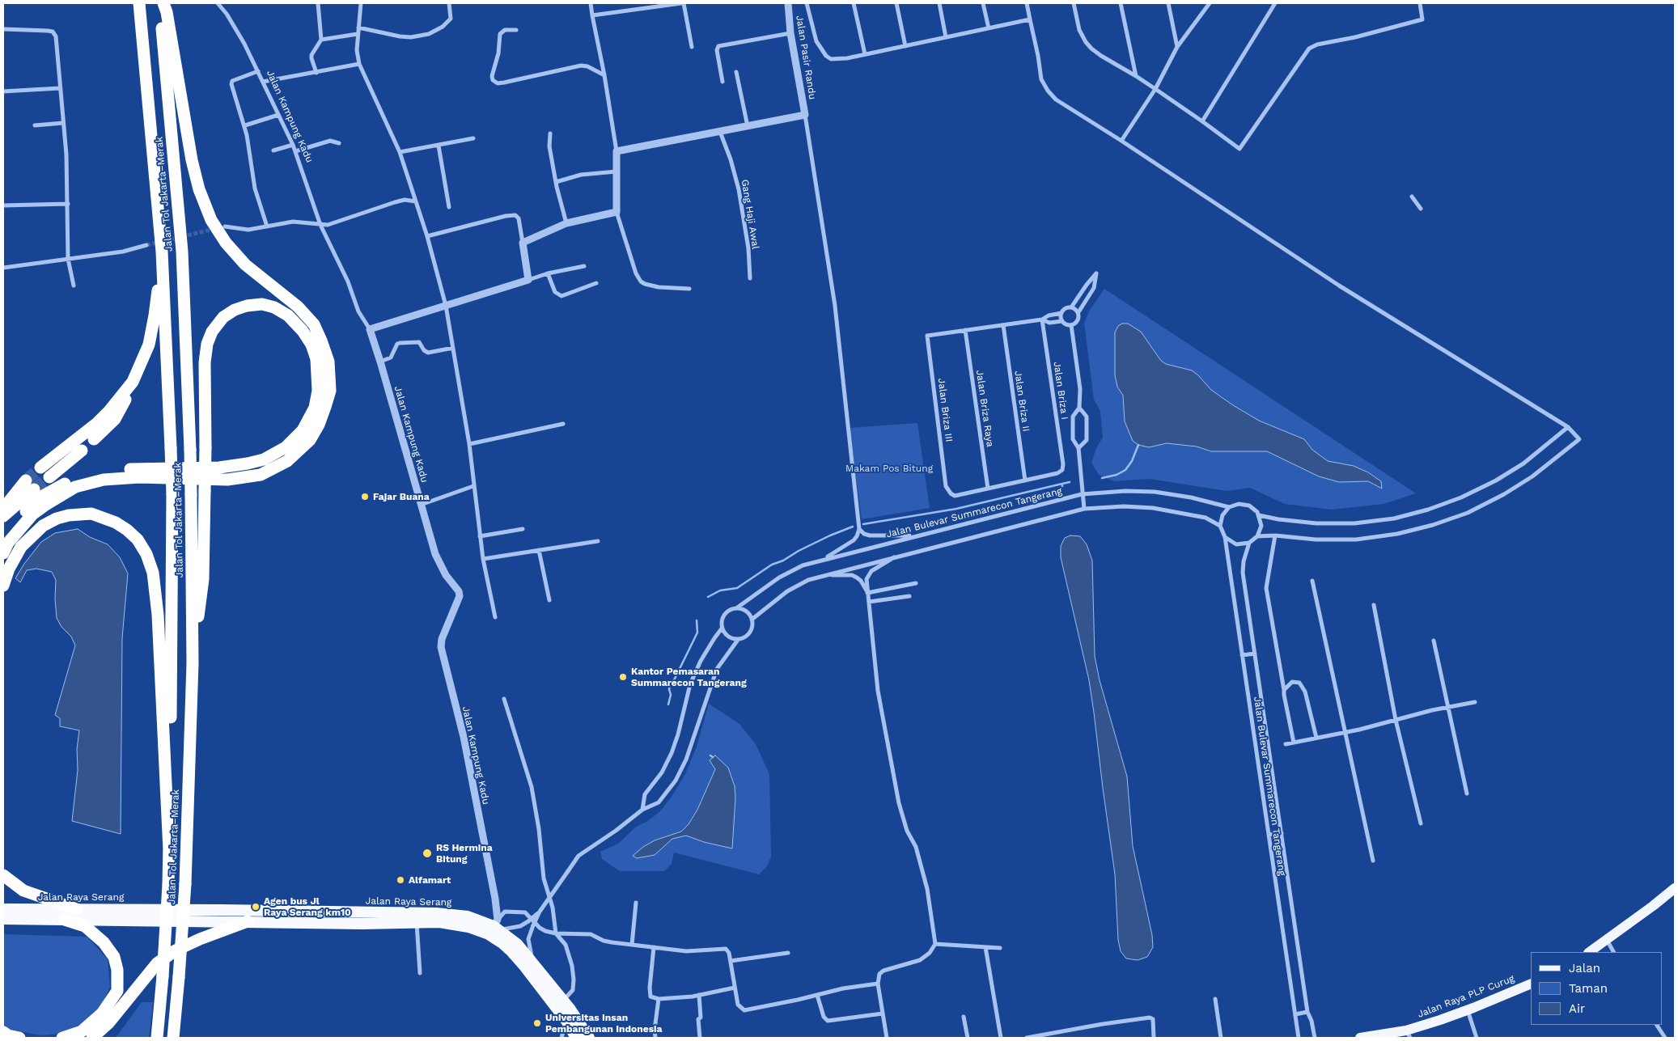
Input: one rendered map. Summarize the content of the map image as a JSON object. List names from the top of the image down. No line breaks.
{"streets":{"highway":["Jalan Tol Jakarta–Merak","Jalan Raya Serang"],"main road":["Jalan Raya PLP Curug"],"street":["Jalan Pasir Randu","Jalan Kampung Kadu","Gang Haji Awal","Jalan Briza I","Jalan Briza II","Jalan Briza Raya","Jalan Briza III","Jalan Bulevar Summarecon Tangerang"]},"crossings":[["Jalan Kampung Kadu","Jalan Raya Serang"],["Jalan Briza I","Jalan Briza II"],["Jalan Briza Raya","Jalan Briza III"]],"parks":["Makam Pos Bitung"],"places":["Fajar Buana","Kantor Pemasaran Summarecon Tangerang","RS Hermina Bitung","Alfamart","Agen bus Jl Raya Serang km10","Universitas Insan Pembangunan Indonesia"],"legend":["Jalan","Taman","Air"]}
